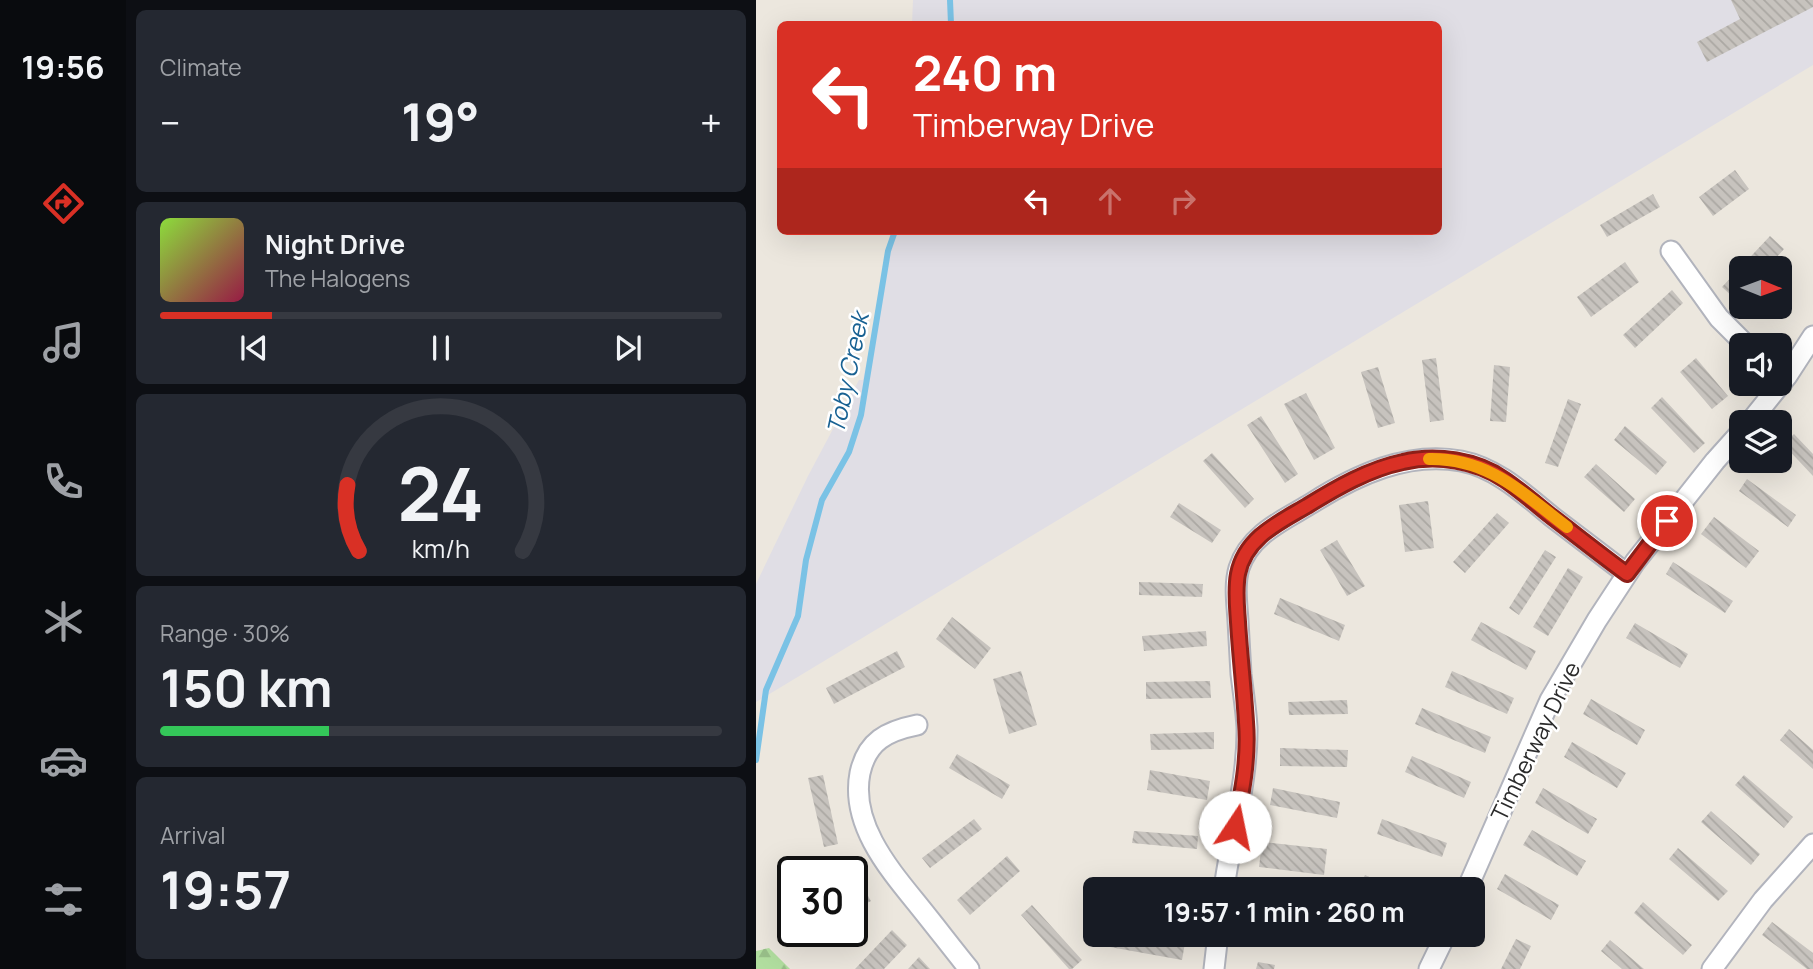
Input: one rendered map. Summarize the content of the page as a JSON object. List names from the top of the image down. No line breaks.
{"streets":{"street":["Timberway Drive"]},"water":["Toby Creek"],"north":"right","page":{"tabs":"19:56","tile":["Climate",["Range · 30%","150 km"],["Arrival","19:57"]],"turn":["240 m","Timberway Drive"],"heat":["−","19°","+"],"song":["Night Drive","The Halogens"],"limit":"30","trip":"19:57 · 1 min · 260 m","gauge":["24","km/h"]}}
